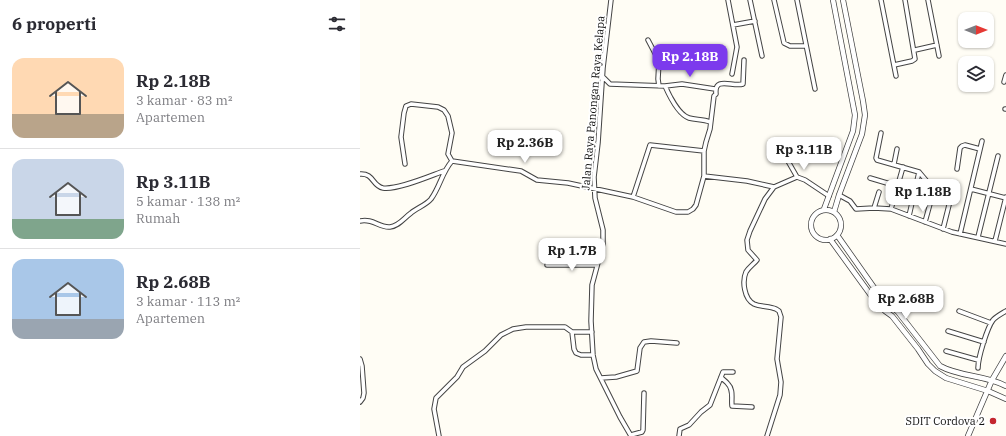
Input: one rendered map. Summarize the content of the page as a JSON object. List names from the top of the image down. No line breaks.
{"streets":{"street":["Jalan Raya Panongan Raya Kelapa"]},"places":["SDIT Cordova 2"],"north":"right","page":{"heading":"6 properti","price":["Rp 2.18B","Rp 2.36B","Rp 3.11B","Rp 1.18B","Rp 1.7B","Rp 2.68B"],"list":[{"name":"Rp 2.18B","note":"3 kamar · 83 m² · Apartemen"},{"name":"Rp 3.11B","note":"5 kamar · 138 m² · Rumah"},{"name":"Rp 2.68B","note":"3 kamar · 113 m² · Apartemen"}]}}
